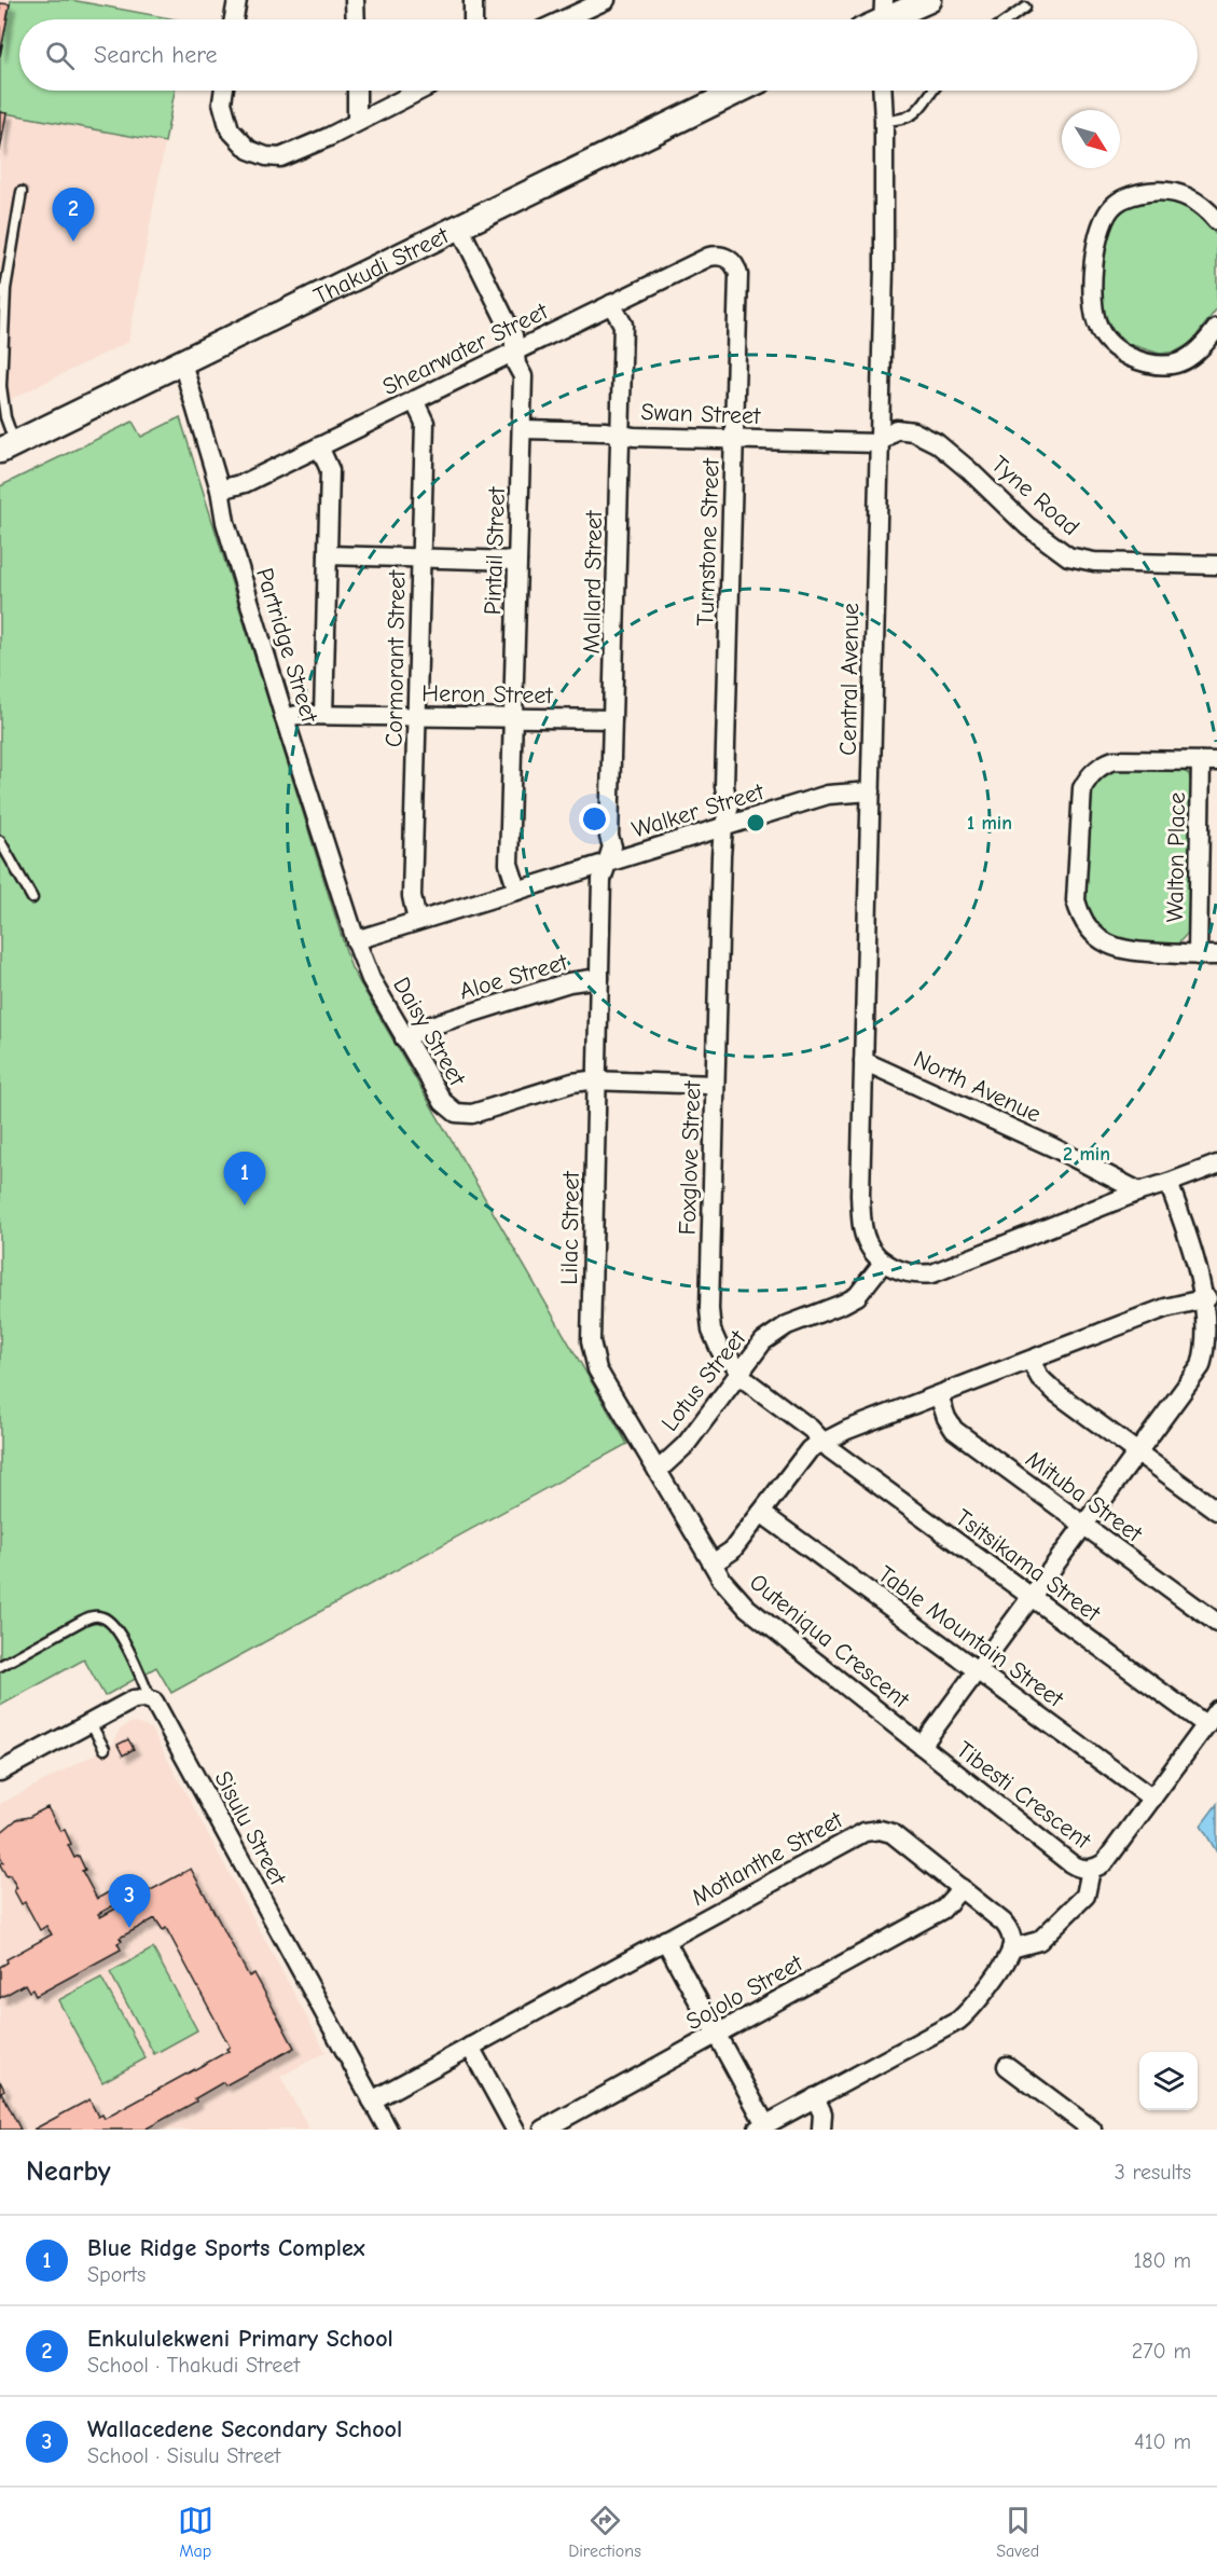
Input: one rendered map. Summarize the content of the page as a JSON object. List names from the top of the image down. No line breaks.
{"streets":{"street":["Thakudi Street","Shearwater Street","Swan Street","Tyne Road","Turnstone Street","Pintail Street","Mallard Street","Partridge Street","Cormorant Street","Central Avenue","Heron Street","Walker Street","Walton Place","Aloe Street","Daisy Street","North Avenue","Foxglove Street","Lilac Street","Lotus Street","Mituba Street","Tsitsikama Street","Table Mountain Street","Outeniqua Crescent","Tibesti Crescent","Sisulu Street","Motlanthe Street","Sojolo Street"]},"crossings":[["Thakudi Street","Pintail Street"],["Thakudi Street","Partridge Street"],["Shearwater Street","Turnstone Street"],["Shearwater Street","Pintail Street"],["Shearwater Street","Mallard Street"],["Shearwater Street","Partridge Street"],["Shearwater Street","Cormorant Street"],["Swan Street","Tyne Road"],["Swan Street","Turnstone Street"],["Swan Street","Pintail Street"],["Swan Street","Mallard Street"],["Swan Street","Central Avenue"],["Tyne Road","Central Avenue"],["Turnstone Street","Walker Street"],["Turnstone Street","Foxglove Street"],["Pintail Street","Heron Street"],["Pintail Street","Walker Street"],["Mallard Street","Heron Street"],["Mallard Street","Walker Street"],["Mallard Street","Lilac Street"],["Partridge Street","Heron Street"],["Partridge Street","Walker Street"],["Partridge Street","Daisy Street"],["Cormorant Street","Heron Street"],["Cormorant Street","Walker Street"],["Central Avenue","Walker Street"],["Central Avenue","North Avenue"],["Central Avenue","Lotus Street"],["Walker Street","Daisy Street"],["Walker Street","Foxglove Street"],["Walker Street","Lilac Street"],["Aloe Street","Daisy Street"],["Aloe Street","Lilac Street"],["Daisy Street","Foxglove Street"],["Daisy Street","Lilac Street"],["Foxglove Street","Lotus Street"],["Foxglove Street","Tsitsikama Street"],["Foxglove Street","Outeniqua Crescent"],["Lilac Street","Lotus Street"],["Lilac Street","Outeniqua Crescent"],["Mituba Street","Outeniqua Crescent"],["Tsitsikama Street","Outeniqua Crescent"],["Tsitsikama Street","Tibesti Crescent"],["Table Mountain Street","Outeniqua Crescent"],["Table Mountain Street","Tibesti Crescent"],["Outeniqua Crescent","Tibesti Crescent"],["Sisulu Street","Motlanthe Street"],["Motlanthe Street","Sojolo Street"]],"north":"bottom right","page":{"search":"Search here","pins":["2","1","3"],"heading":["Nearby","3 results"],"list":[{"mark":"1","name":"Blue Ridge Sports Complex","note":"Sports","value":"180 m"},{"mark":"2","name":"Enkululekweni Primary School","note":"School · Thakudi Street","value":"270 m"},{"mark":"3","name":"Wallacedene Secondary School","note":"School · Sisulu Street","value":"410 m"}],"nav":["Map","Directions","Saved"]},"rings":["1 min","2 min"]}
